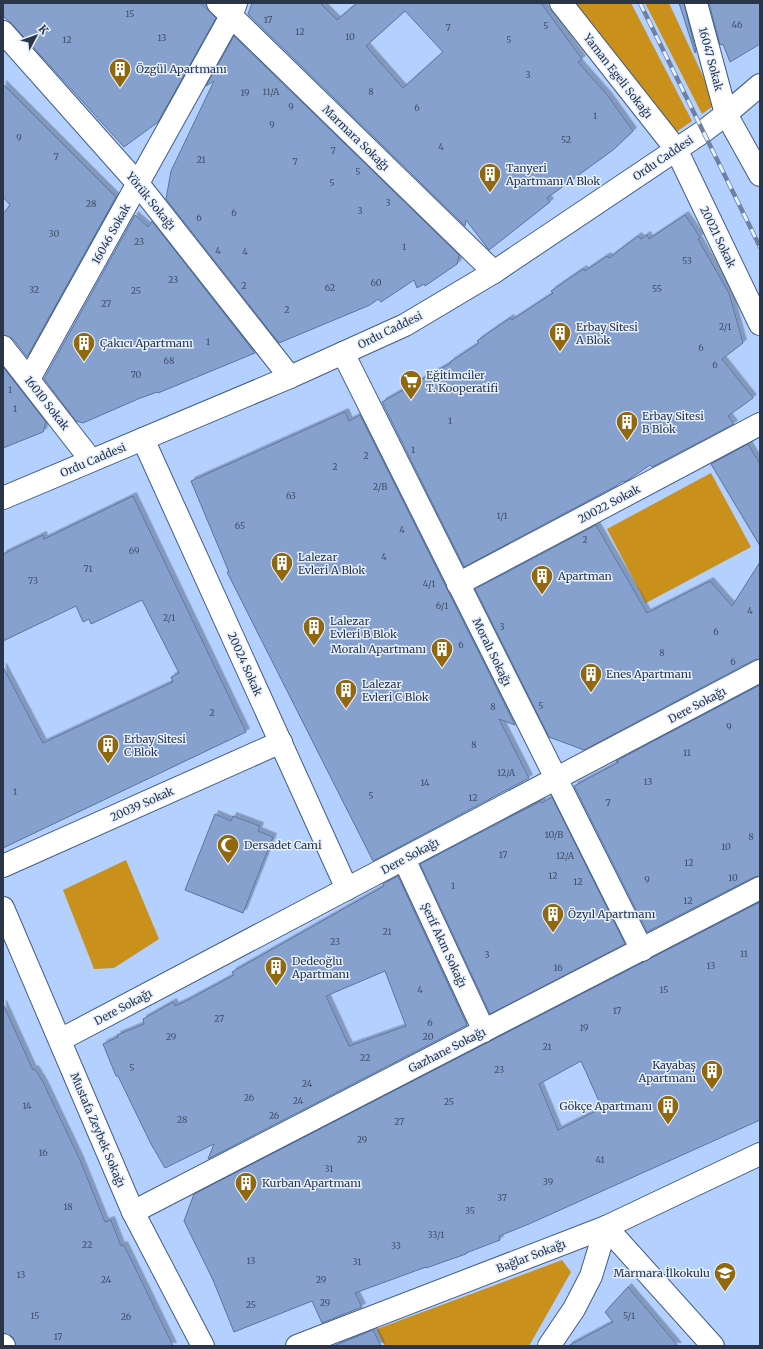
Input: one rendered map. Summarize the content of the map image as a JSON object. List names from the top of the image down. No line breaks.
{"streets":{"street":["16047 Sokak","Yaman Egeli Sokağı","Marmara Sokağı","Ordu Caddesi","Yörük Sokağı","16046 Sokak","20021 Sokak","16010 Sokak","20022 Sokak","Moralı Sokağı","20024 Sokak","Dere Sokağı","20039 Sokak","Şerif Akın Sokağı","Gazhane Sokağı","Mustafa Zeybek Sokağı","Bağlar Sokağı"]},"crossings":[["16047 Sokak","Ordu Caddesi"],["Yaman Egeli Sokağı","Ordu Caddesi"],["Yaman Egeli Sokağı","20021 Sokak"],["Marmara Sokağı","Ordu Caddesi"],["Marmara Sokağı","16046 Sokak"],["Ordu Caddesi","Yörük Sokağı"],["Ordu Caddesi","20021 Sokak"],["Ordu Caddesi","16010 Sokak"],["Ordu Caddesi","Moralı Sokağı"],["Ordu Caddesi","20024 Sokak"],["Yörük Sokağı","16046 Sokak"],["16046 Sokak","16010 Sokak"],["20022 Sokak","Moralı Sokağı"],["Moralı Sokağı","Dere Sokağı"],["Moralı Sokağı","Gazhane Sokağı"],["20024 Sokak","Dere Sokağı"],["20024 Sokak","20039 Sokak"],["Dere Sokağı","Şerif Akın Sokağı"],["Dere Sokağı","Mustafa Zeybek Sokağı"],["Şerif Akın Sokağı","Gazhane Sokağı"],["Gazhane Sokağı","Mustafa Zeybek Sokağı"]],"places":{"building":["Özgül Apartmanı","Tanyeri Apartmanı A Blok","Erbay Sitesi A Blok","Çakıcı Apartmanı","Erbay Sitesi B Blok","Lalezar Evleri A Blok","Apartman","Lalezar Evleri B Blok","Moralı Apartmanı","Enes Apartmanı","Lalezar Evleri C Blok","Erbay Sitesi C Blok","Özyıl Apartmanı","Dedeoğlu Apartmanı","Kayabaş Apartmanı","Gökçe Apartmanı","Kurban Apartmanı"],"supermarket":["Eğitimciler T. Kooperatifi"],"mosque":["Dersadet Cami"],"school or university":["Marmara İlkokulu"]},"house_numbers":["15","17","46","5","7","12","10","13","12","5","3","11/A","8","19","9","6","1","9","9","52","4","7","7","21","7","5","5","3","28","3","6","6","30","23","1","4","4","53","23","60","2","62","55","32","25","27","2","2/1","1","6","68","6","70","1","1","1","1","2","2","2/B","63","1/1","65","4","2","69","4","71","73","4/1","6/1","4","2/1","3","6","6","8","6","5","8","2","9","8","11","12/A","13","14","1","5","12","7","10/B","8","10","17","12/A","12","12","10","9","12","1","12","21","23","11","3","13","16","4","15","17","27","6","19","29","20","21","22","5","23","24","26","24","25","14","26","28","27","29","16","41","31","39","37","18","35","33/1","22","33","13","31","13","24","29","29","25","15","5/1","26","17"],"north":"top right"}
